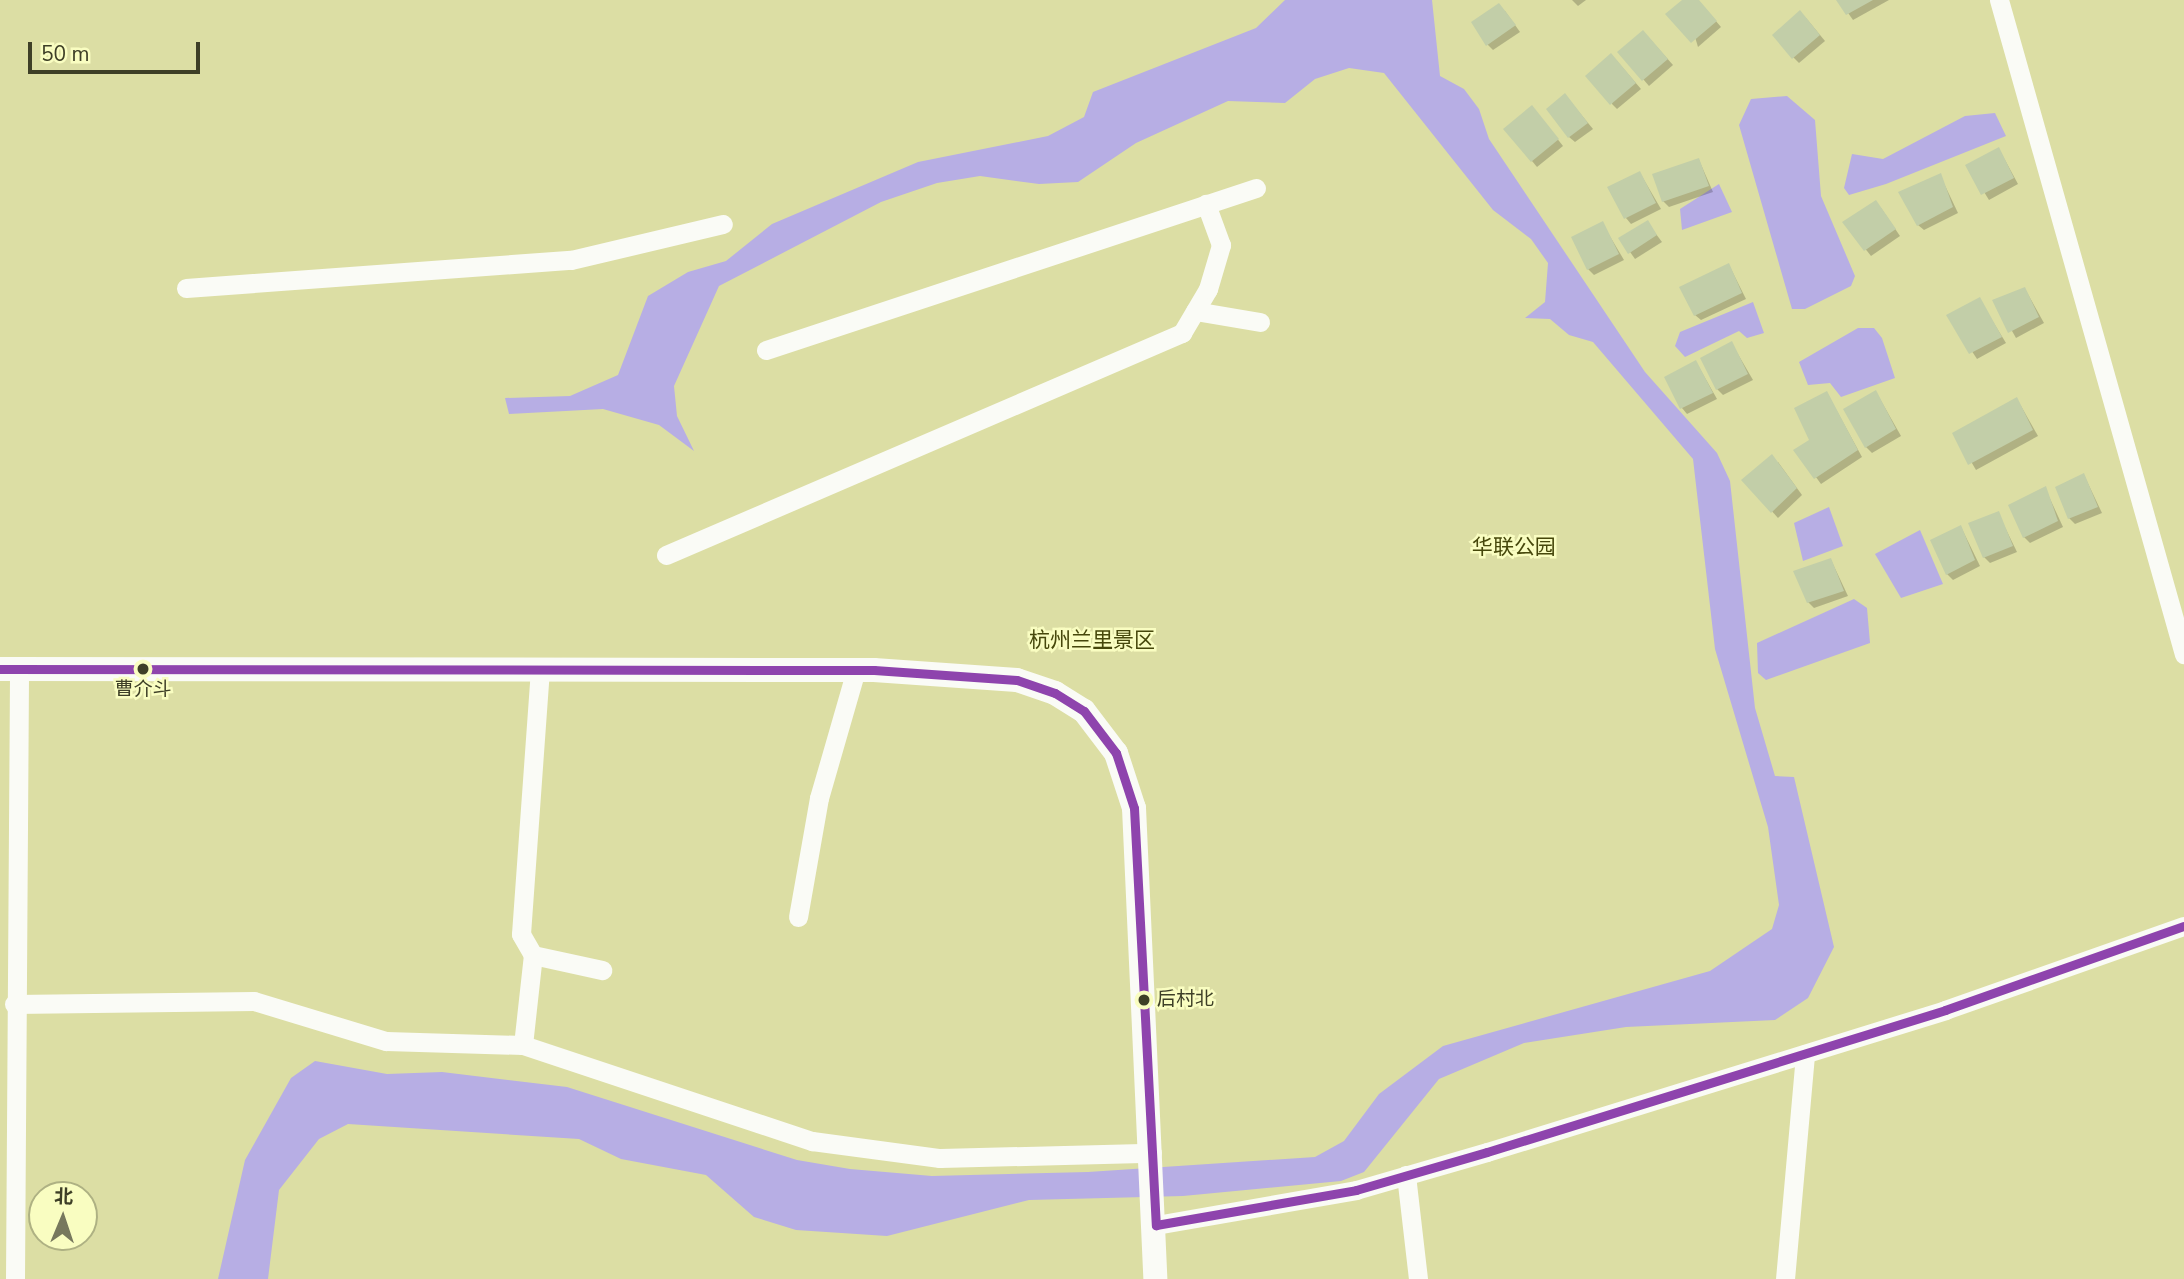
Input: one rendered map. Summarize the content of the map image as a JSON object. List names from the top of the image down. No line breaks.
{"parks":["华联公园","杭州兰里景区"],"places":["曹介斗","后村北"],"scale_bar":"50 m","north":"top"}
